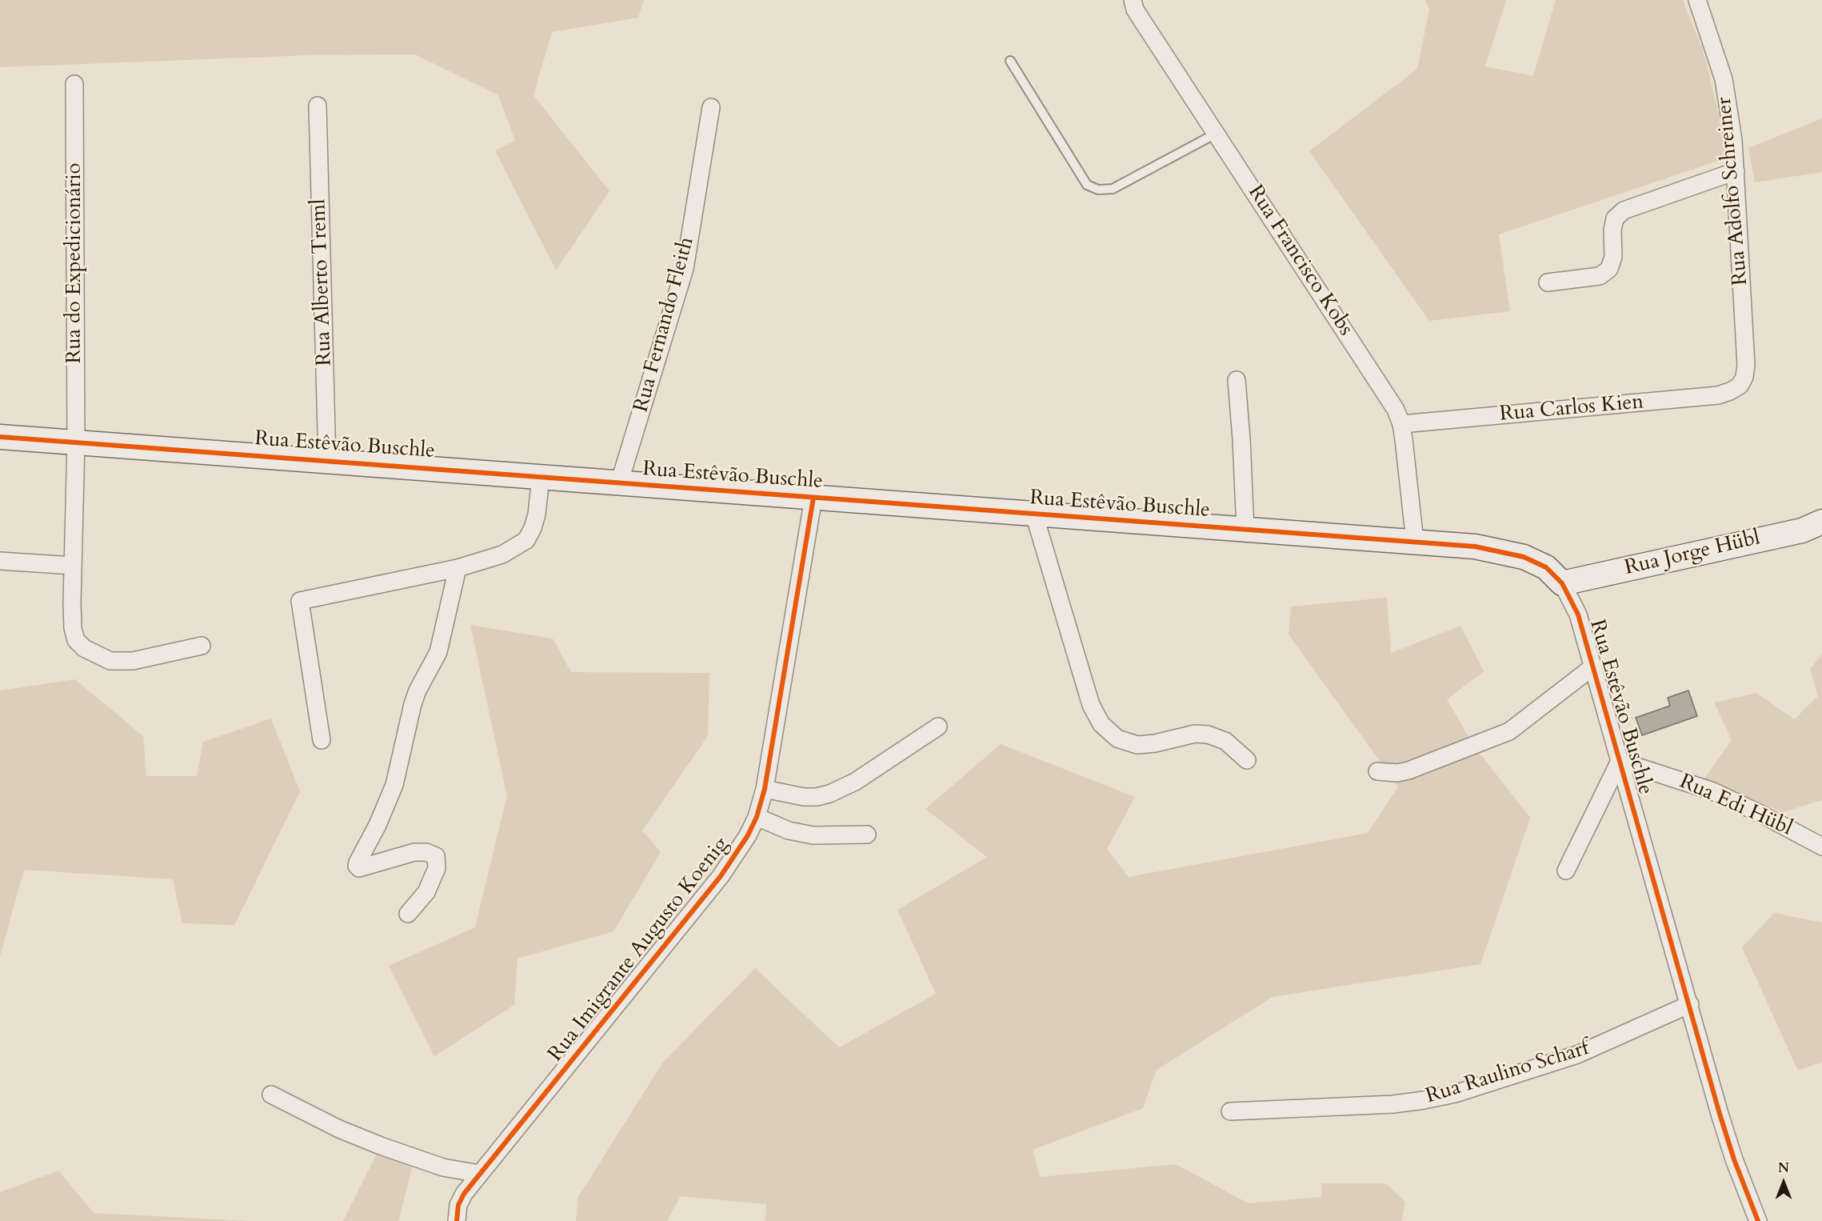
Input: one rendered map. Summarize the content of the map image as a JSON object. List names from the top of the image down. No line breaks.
{"streets":{"street":["Rua Adolfo Schreiner","Rua Francisco Kobs","Rua do Expedicionário","Rua Alberto Treml","Rua Fernando Fleith","Rua Carlos Kien","Rua Estêvão Buschle","Rua Jorge Hübl","Rua Edi Hübl","Rua Imigrante Augusto Koenig","Rua Raulino Scharf"]},"crossings":[["Rua Adolfo Schreiner","Rua Carlos Kien"],["Rua Francisco Kobs","Rua Carlos Kien"],["Rua Francisco Kobs","Rua Estêvão Buschle"],["Rua do Expedicionário","Rua Estêvão Buschle"],["Rua Alberto Treml","Rua Estêvão Buschle"],["Rua Fernando Fleith","Rua Estêvão Buschle"],["Rua Estêvão Buschle","Rua Jorge Hübl"],["Rua Estêvão Buschle","Rua Edi Hübl"],["Rua Estêvão Buschle","Rua Imigrante Augusto Koenig"],["Rua Estêvão Buschle","Rua Raulino Scharf"]],"north":"top"}
